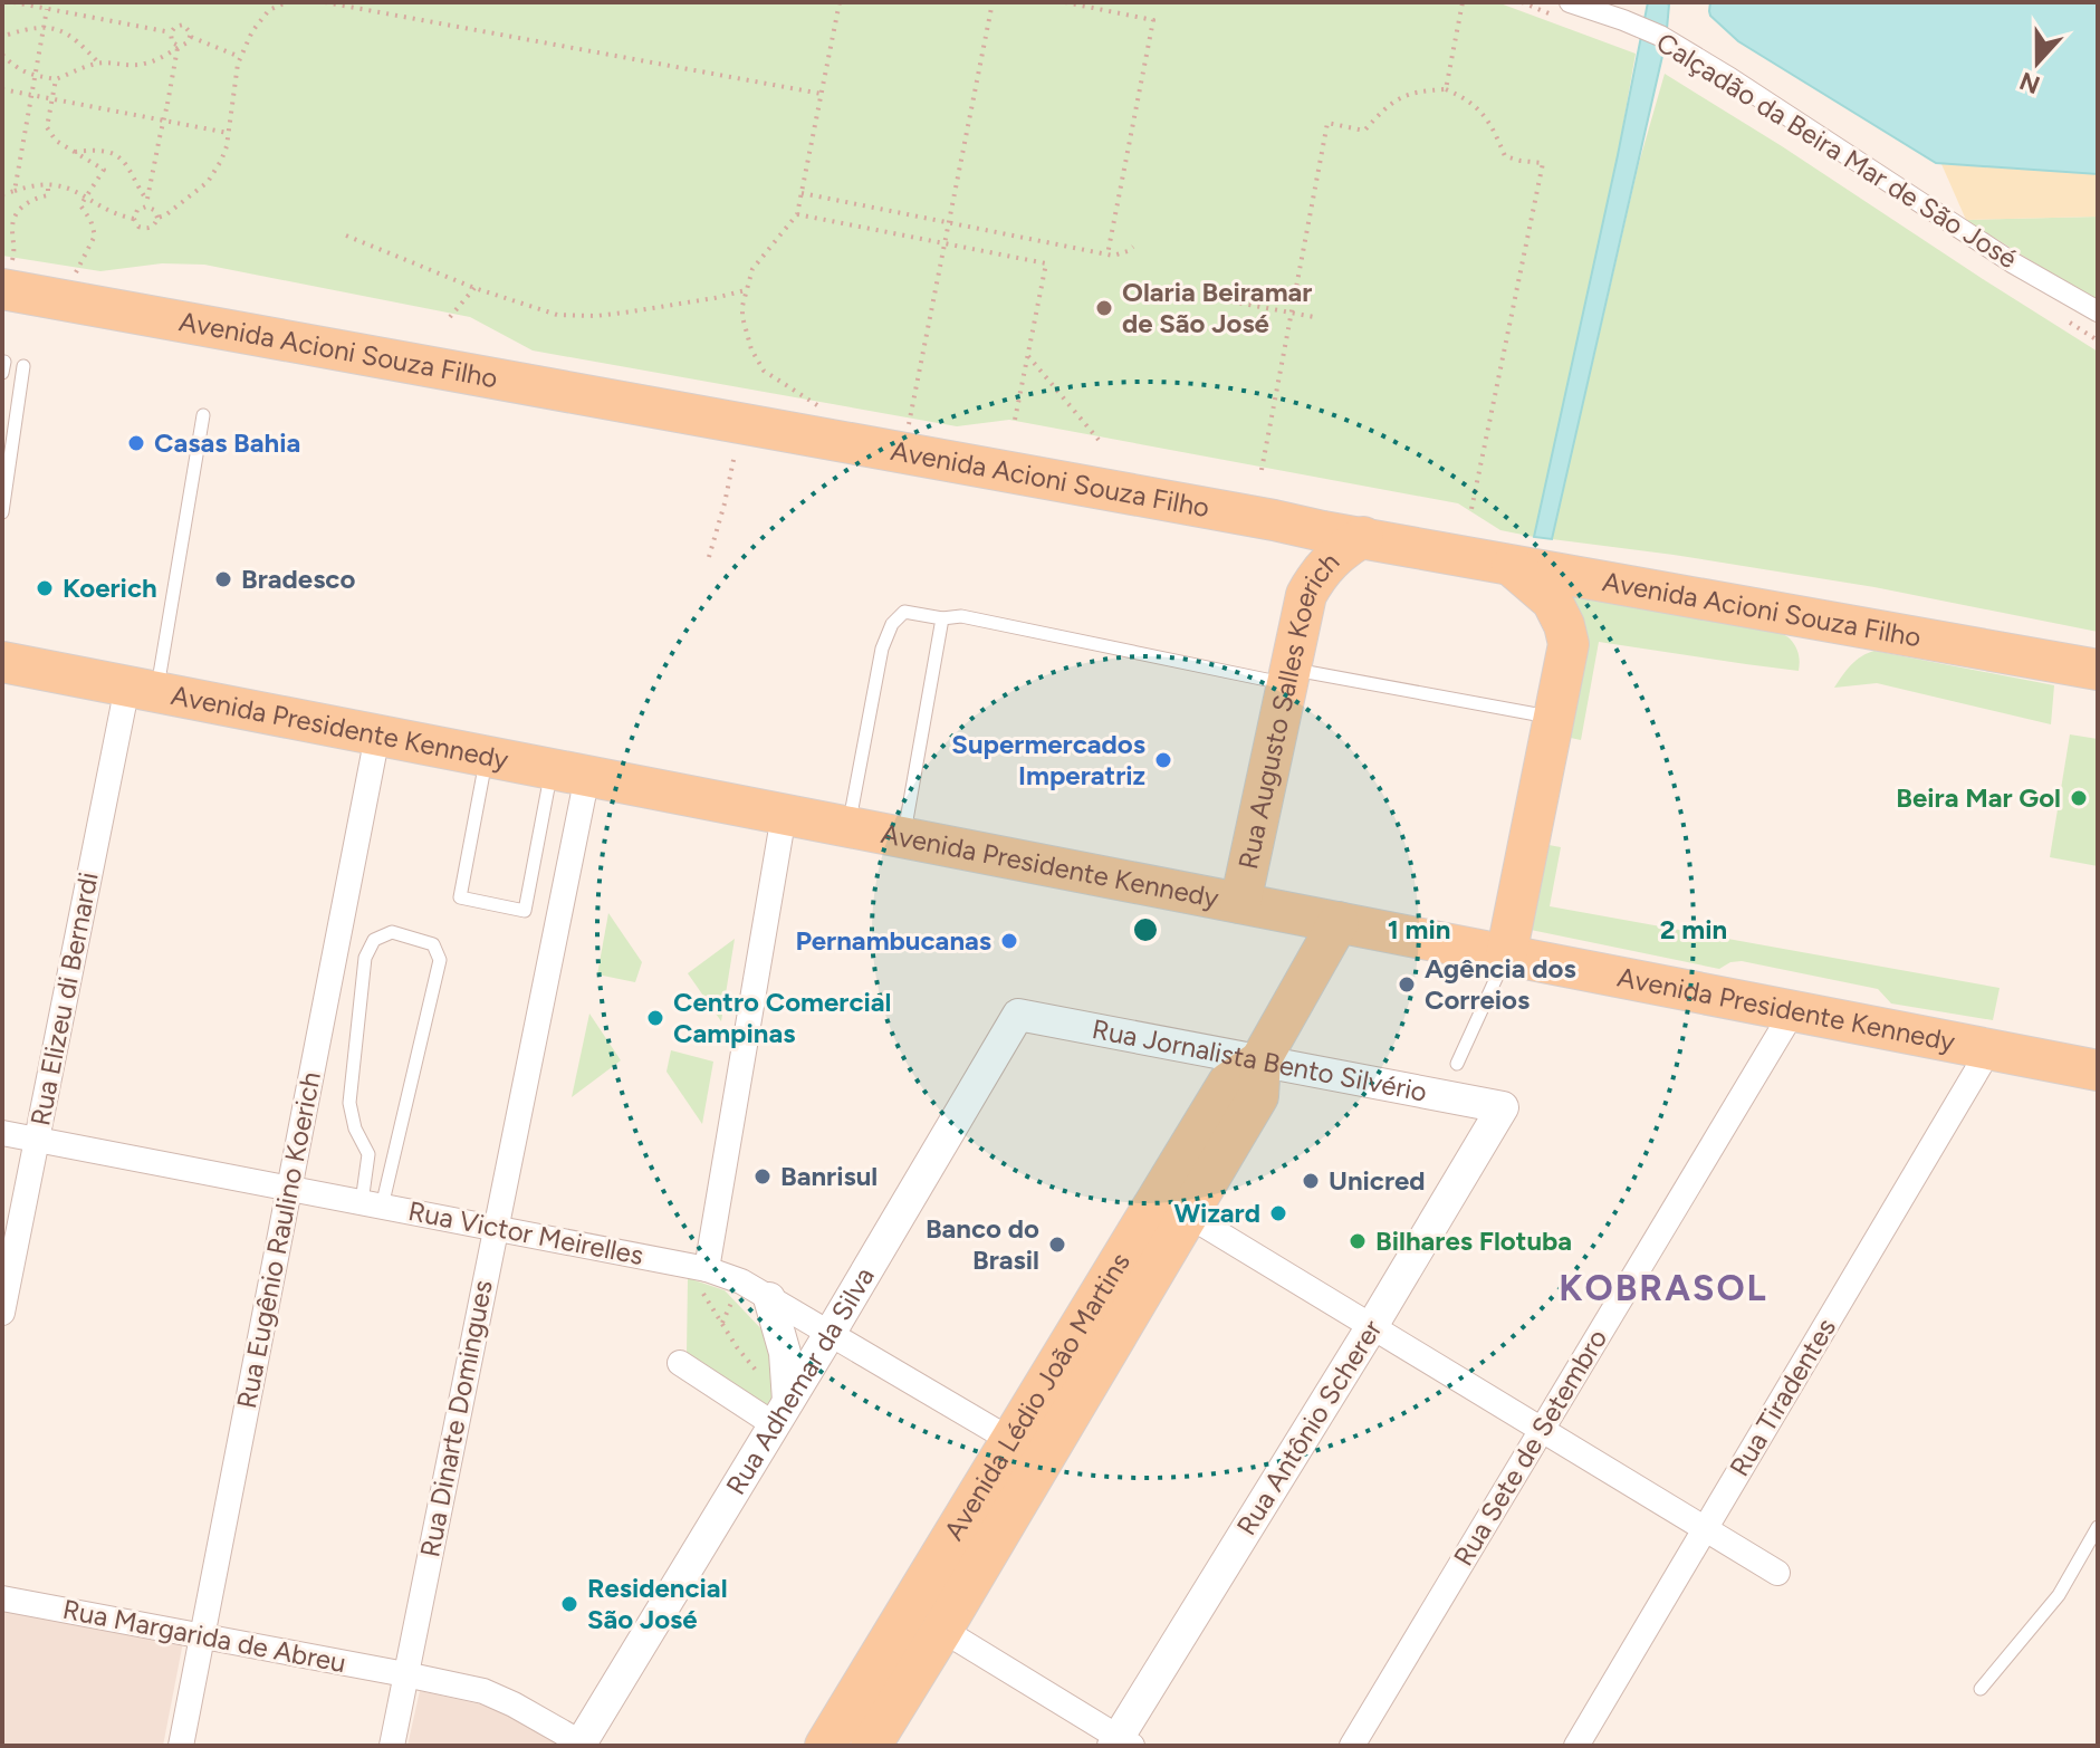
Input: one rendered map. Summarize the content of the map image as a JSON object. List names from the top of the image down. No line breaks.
{"streets":{"main road":["Avenida Acioni Souza Filho","Rua Augusto Salles Koerich","Avenida Presidente Kennedy","Avenida Lédio João Martins"],"street":["Calçadão da Beira Mar de São José","Rua Elizeu di Bernardi","Rua Jornalista Bento Silvério","Rua Victor Meirelles","Rua Eugênio Raulino Koerich","Rua Adhemar da Silva","Rua Tiradentes","Rua Dinarte Domingues","Rua Antônio Scherer","Rua Sete de Setembro","Rua Margarida de Abreu"]},"crossings":[["Avenida Acioni Souza Filho","Rua Augusto Salles Koerich"],["Rua Augusto Salles Koerich","Avenida Presidente Kennedy"],["Avenida Presidente Kennedy","Rua Elizeu di Bernardi"],["Avenida Presidente Kennedy","Rua Eugênio Raulino Koerich"],["Avenida Presidente Kennedy","Avenida Lédio João Martins"],["Avenida Presidente Kennedy","Rua Tiradentes"],["Avenida Presidente Kennedy","Rua Dinarte Domingues"],["Avenida Presidente Kennedy","Rua Sete de Setembro"],["Rua Elizeu di Bernardi","Rua Victor Meirelles"],["Rua Jornalista Bento Silvério","Rua Adhemar da Silva"],["Rua Jornalista Bento Silvério","Avenida Lédio João Martins"],["Rua Jornalista Bento Silvério","Rua Antônio Scherer"],["Rua Victor Meirelles","Rua Eugênio Raulino Koerich"],["Rua Victor Meirelles","Rua Adhemar da Silva"],["Rua Victor Meirelles","Avenida Lédio João Martins"],["Rua Victor Meirelles","Rua Dinarte Domingues"],["Rua Eugênio Raulino Koerich","Rua Margarida de Abreu"],["Rua Adhemar da Silva","Rua Margarida de Abreu"],["Rua Dinarte Domingues","Rua Margarida de Abreu"]],"districts":["KOBRASOL"],"places":["Olaria Beiramar de São José","Casas Bahia","Bradesco","Koerich","Supermercados Imperatriz","Beira Mar Gol","Pernambucanas","Agência dos Correios","Centro Comercial Campinas","Banrisul","Unicred","Wizard","Bilhares Flotuba","Banco do Brasil","Residencial São José"],"north":"bottom","rings":["1 min","2 min"]}
